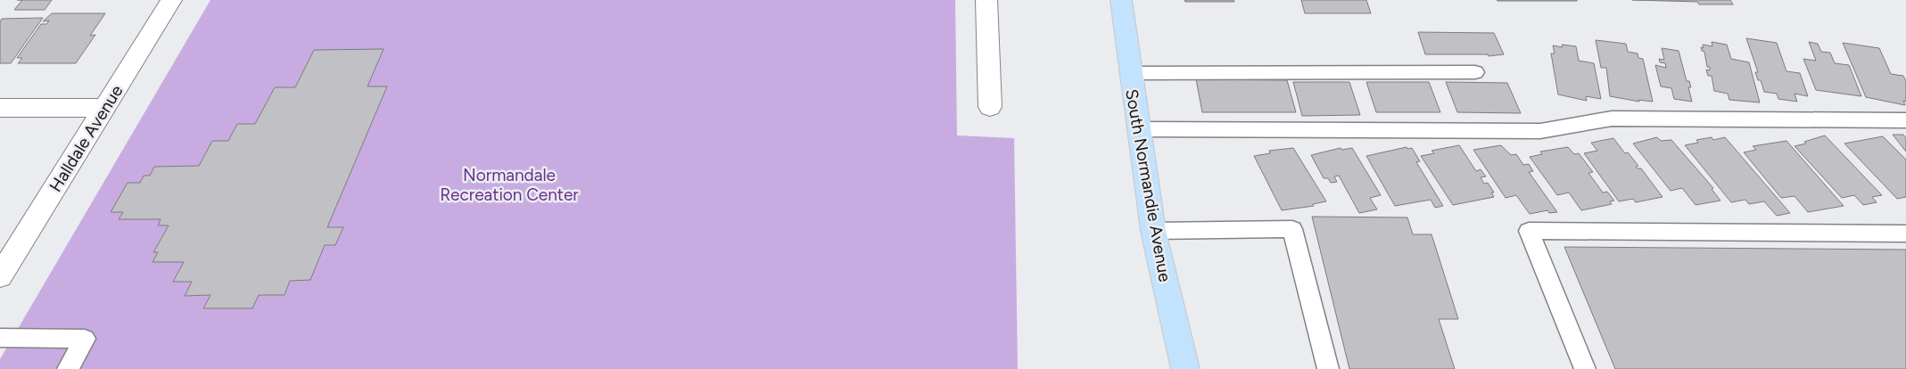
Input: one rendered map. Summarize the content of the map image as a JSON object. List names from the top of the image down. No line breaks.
{"streets":{"main road":["South Normandie Avenue"],"street":["Halldale Avenue"]},"parks":["Normandale Recreation Center"]}
